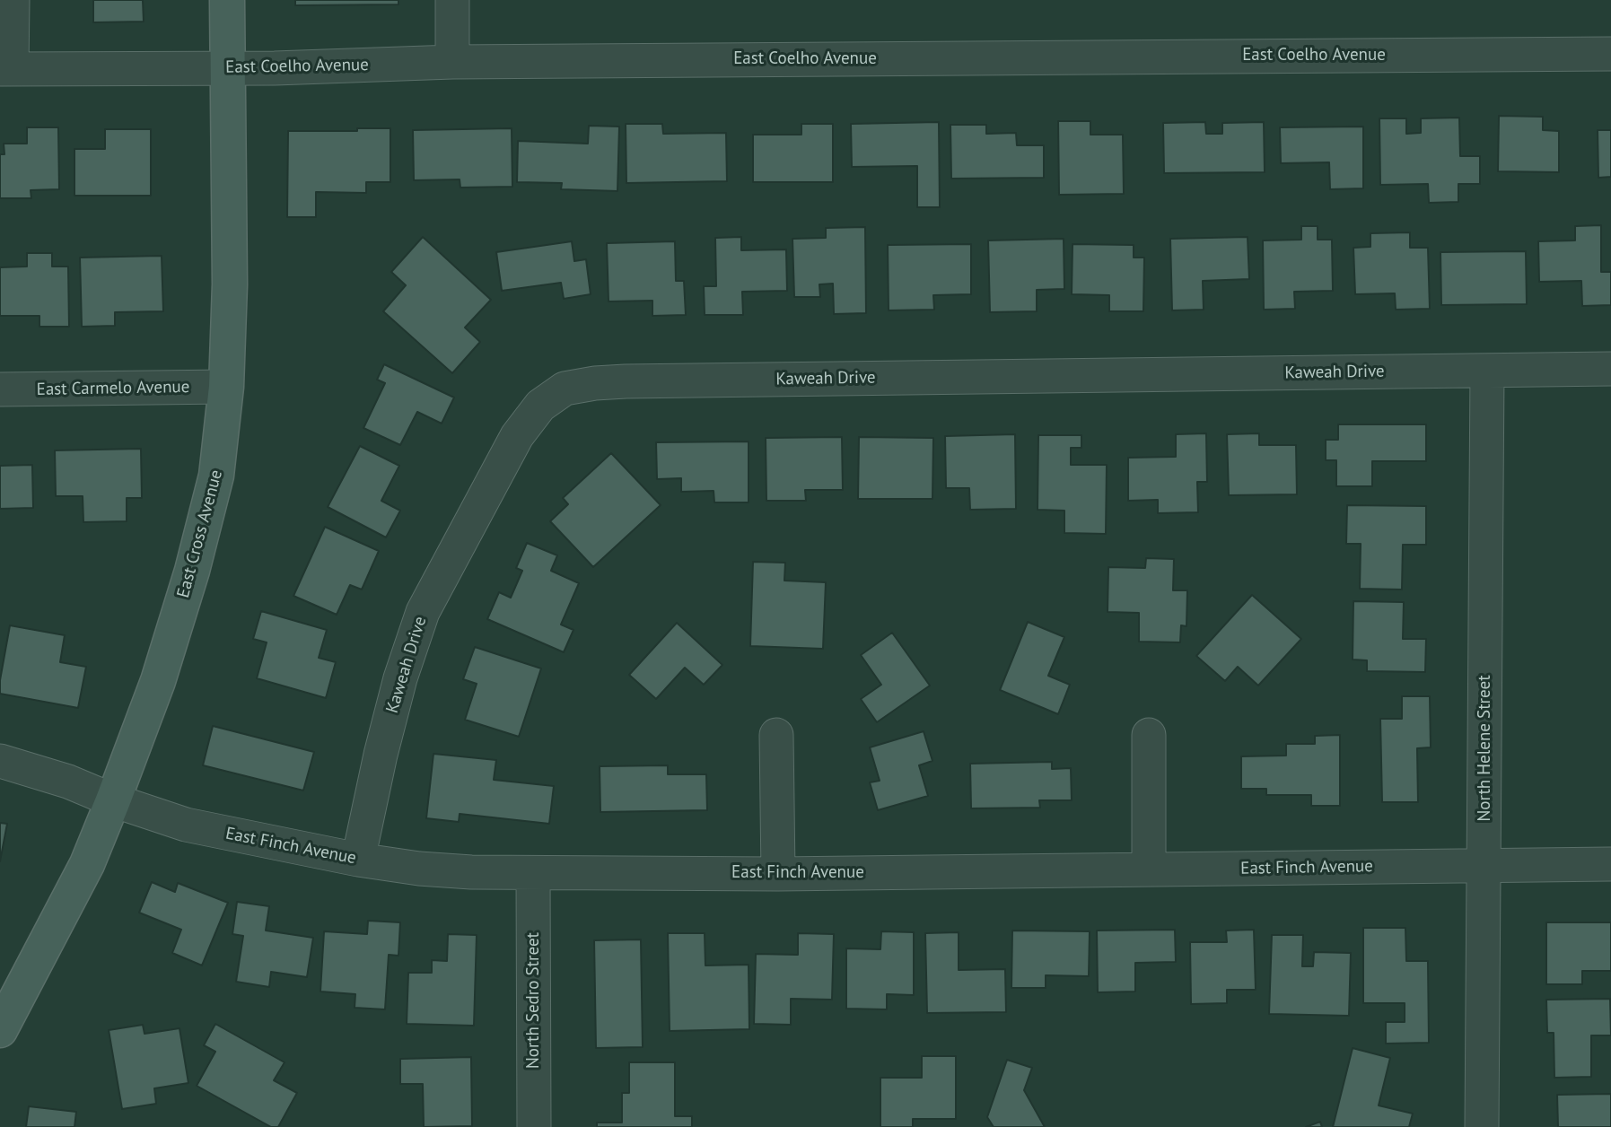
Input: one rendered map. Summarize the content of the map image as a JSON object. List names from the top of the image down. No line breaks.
{"streets":{"street":["East Coelho Avenue","Kaweah Drive","East Carmelo Avenue","East Cross Avenue","North Helene Street","East Finch Avenue","North Sedro Street"]},"crossings":[["East Coelho Avenue","East Cross Avenue"],["Kaweah Drive","North Helene Street"],["Kaweah Drive","East Finch Avenue"],["East Carmelo Avenue","East Cross Avenue"],["East Cross Avenue","East Finch Avenue"],["North Helene Street","East Finch Avenue"],["East Finch Avenue","North Sedro Street"]]}
